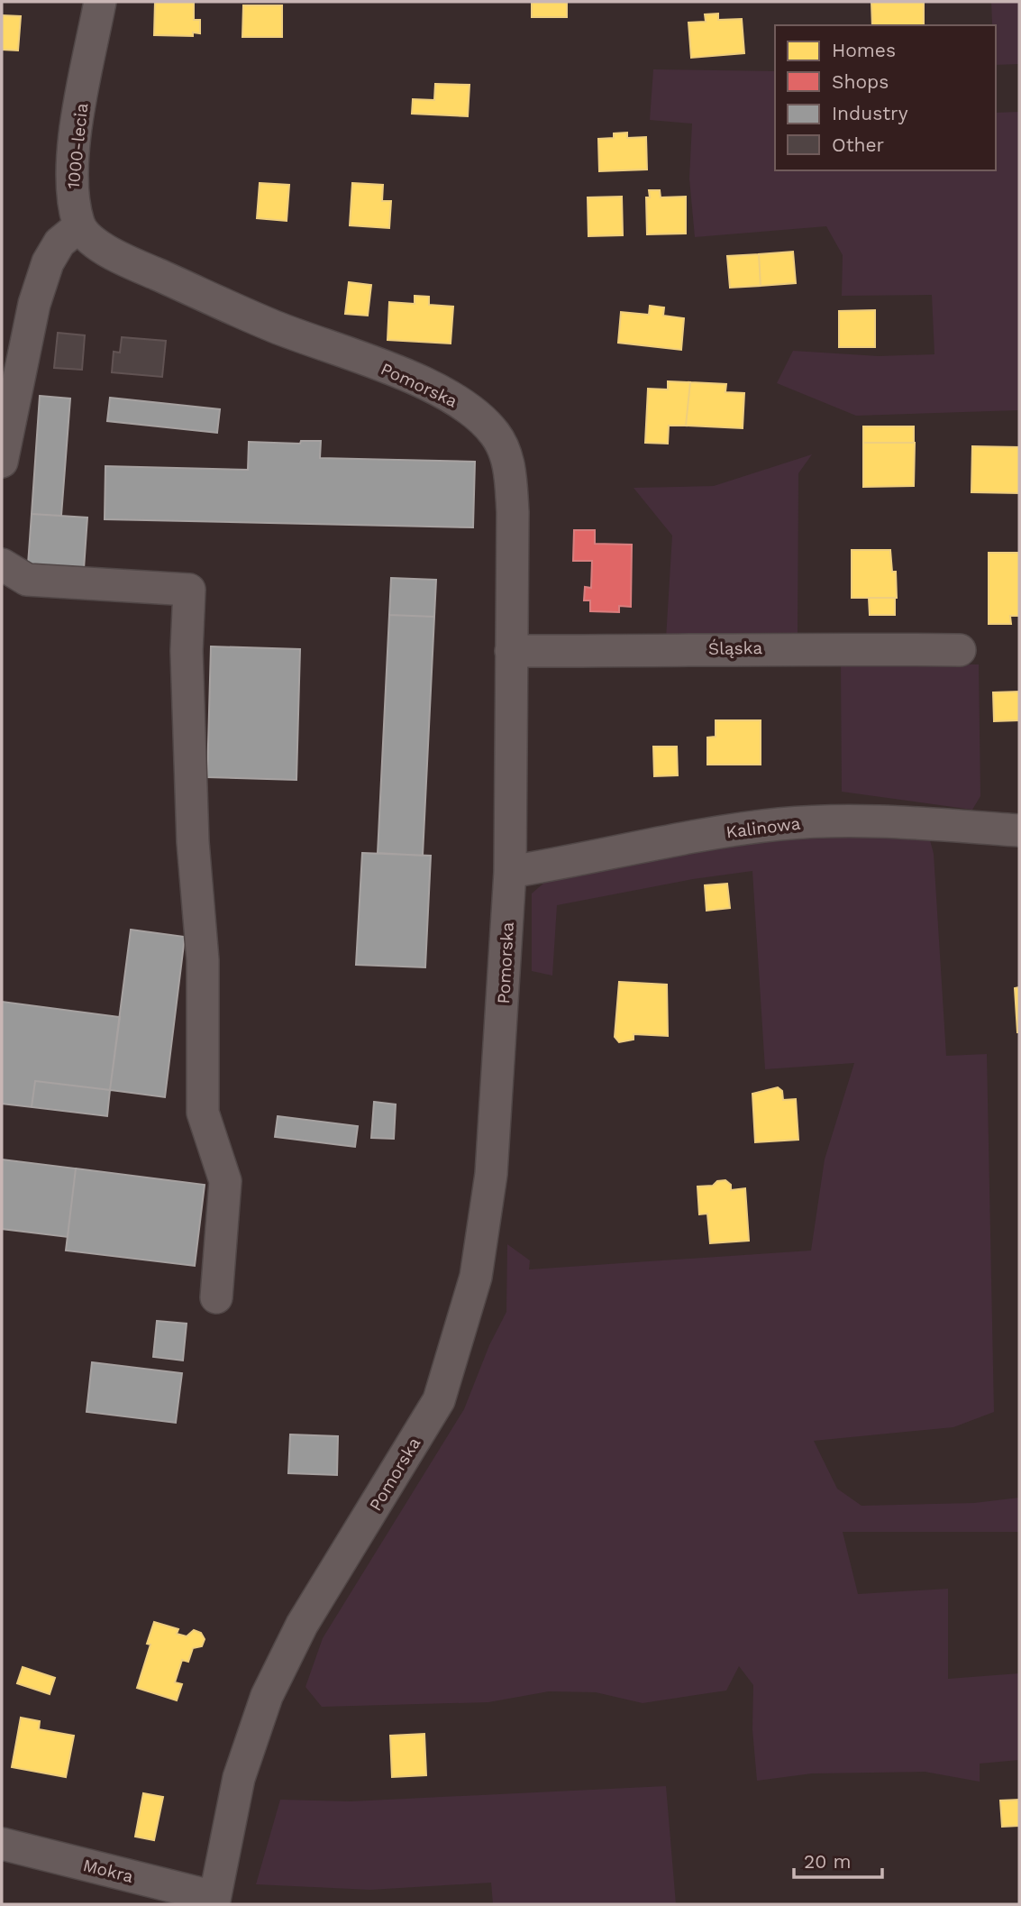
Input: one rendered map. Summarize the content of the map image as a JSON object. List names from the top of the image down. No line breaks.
{"streets":{"street":["1000-lecia","Pomorska","Śląska","Kalinowa","Mokra"]},"crossings":[["1000-lecia","Pomorska"],["Pomorska","Śląska"],["Pomorska","Kalinowa"],["Pomorska","Mokra"]],"legend":["Homes","Shops","Industry","Other"],"scale_bar":"20 m"}
